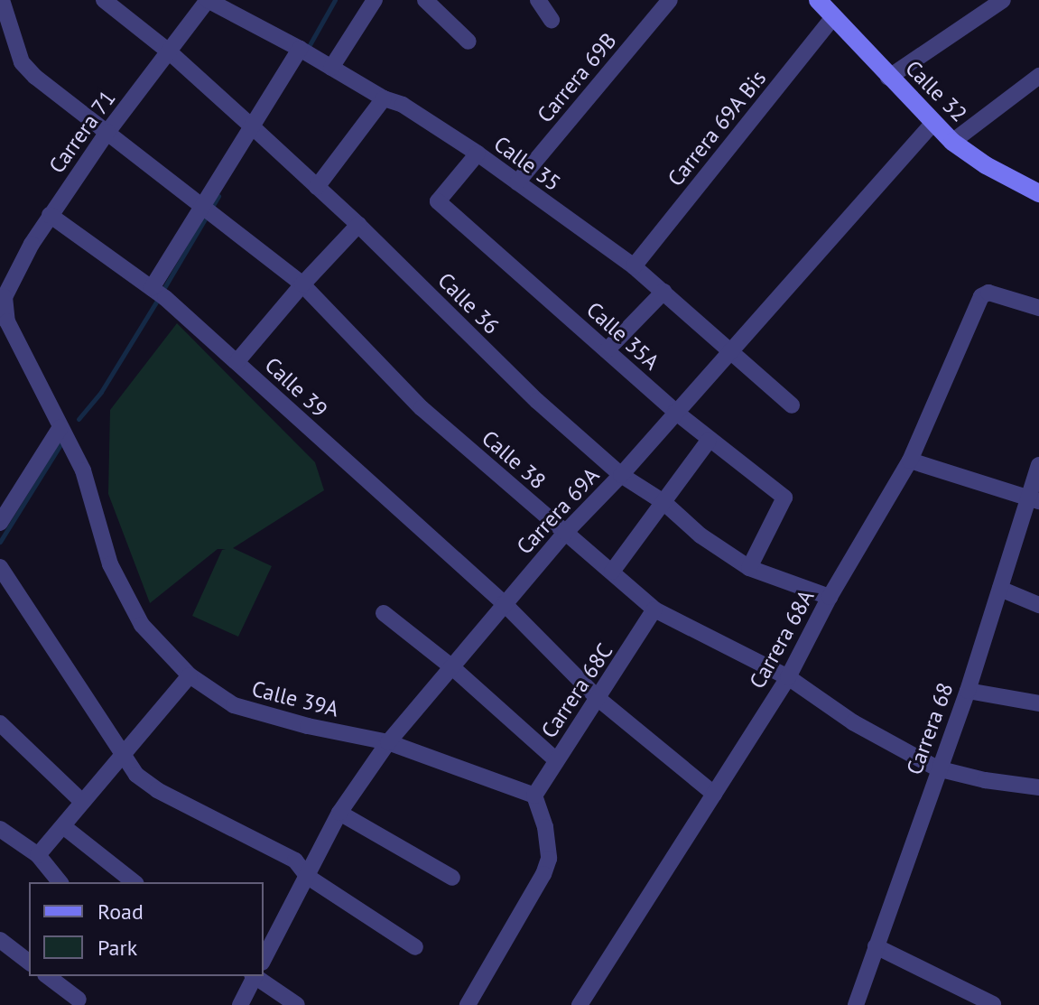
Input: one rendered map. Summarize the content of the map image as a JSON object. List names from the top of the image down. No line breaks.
{"streets":{"street":["Carrera 69B","Calle 32","Carrera 69A Bis","Carrera 71","Calle 35","Calle 36","Calle 35A","Calle 39","Calle 38","Carrera 69A","Carrera 68A","Carrera 68C","Calle 39A","Carrera 68"]},"crossings":[["Carrera 69B","Calle 35"],["Calle 32","Carrera 69A Bis"],["Calle 32","Carrera 69A"],["Carrera 69A Bis","Calle 35"],["Carrera 71","Calle 35"],["Carrera 71","Calle 36"],["Carrera 71","Calle 39"],["Carrera 71","Calle 38"],["Carrera 71","Calle 39A"],["Calle 35","Calle 35A"],["Calle 35","Carrera 69A"],["Calle 36","Calle 35A"],["Calle 36","Carrera 69A"],["Calle 36","Carrera 68A"],["Calle 35A","Carrera 69A"],["Calle 39","Carrera 69A"],["Calle 39","Carrera 68A"],["Calle 39","Carrera 68C"],["Calle 38","Carrera 69A"],["Calle 38","Carrera 68A"],["Calle 38","Carrera 68C"],["Calle 38","Carrera 68"],["Carrera 69A","Calle 39A"],["Carrera 68C","Calle 39A"]],"legend":["Road","Park"]}
